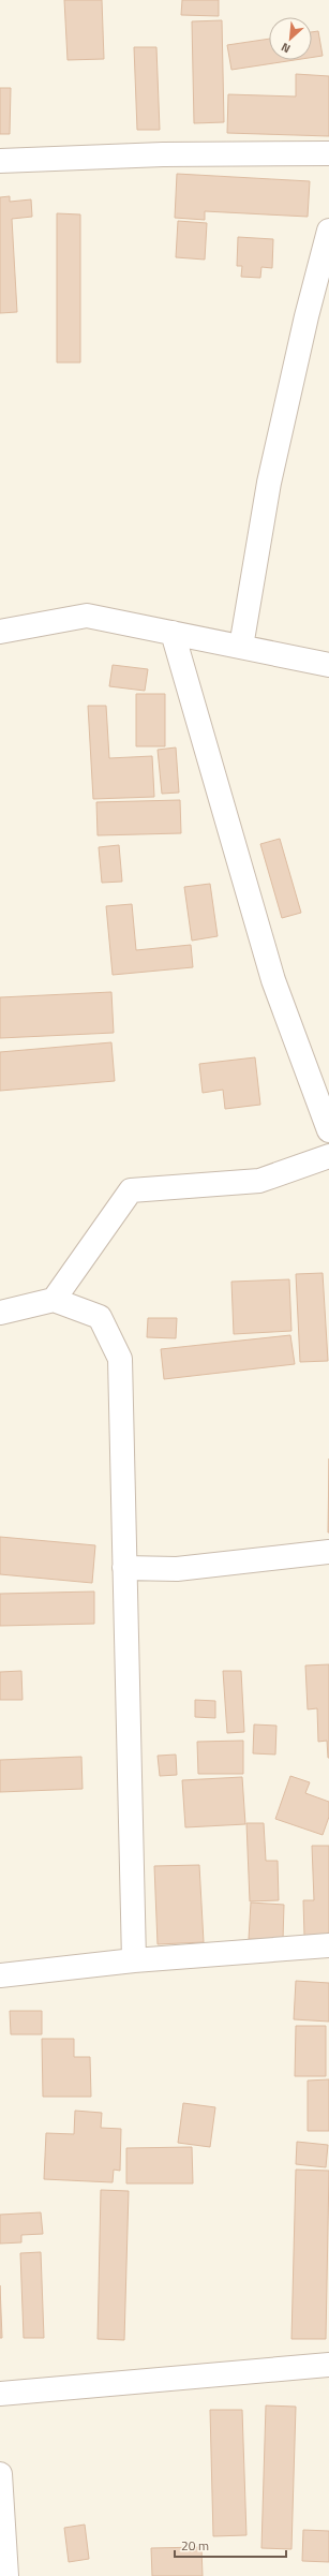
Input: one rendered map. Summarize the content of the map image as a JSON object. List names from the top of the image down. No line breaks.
{"scale_bar":"20 m","north":"bottom left"}
